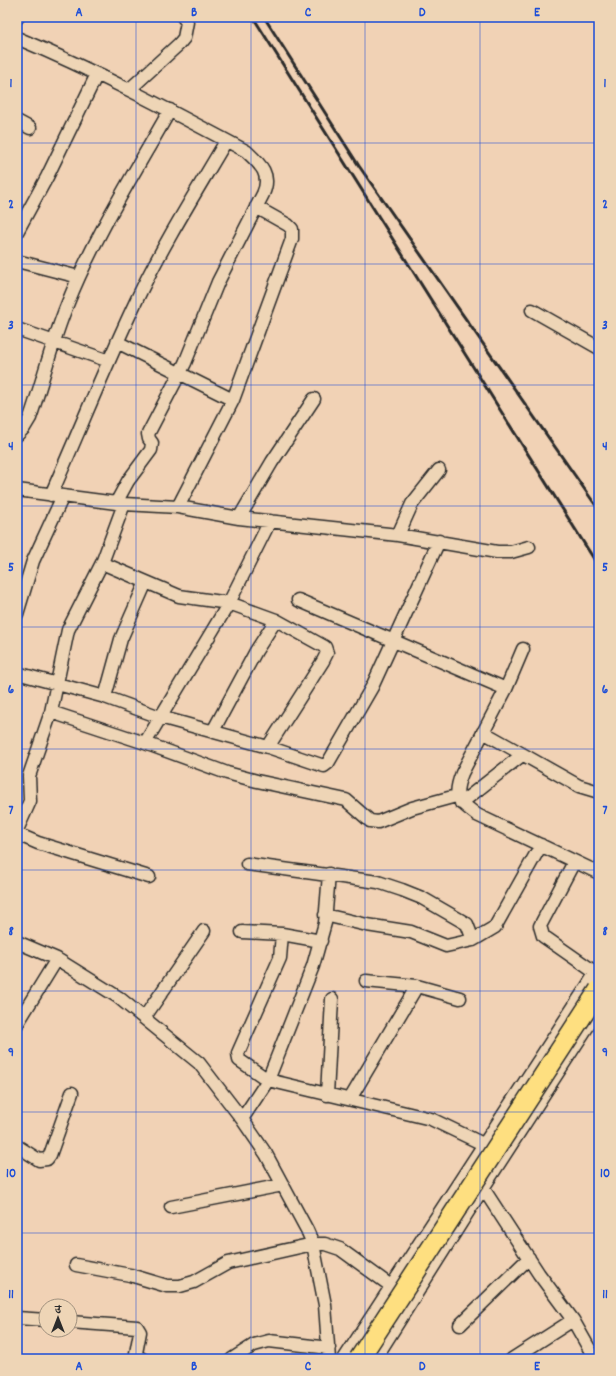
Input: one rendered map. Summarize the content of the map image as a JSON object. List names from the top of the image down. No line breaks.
{"north":"top","grid":{"columns":["A","B","C","D","E"],"rows":["1","2","3","4","5","6","7","8","9","10","11"]}}
